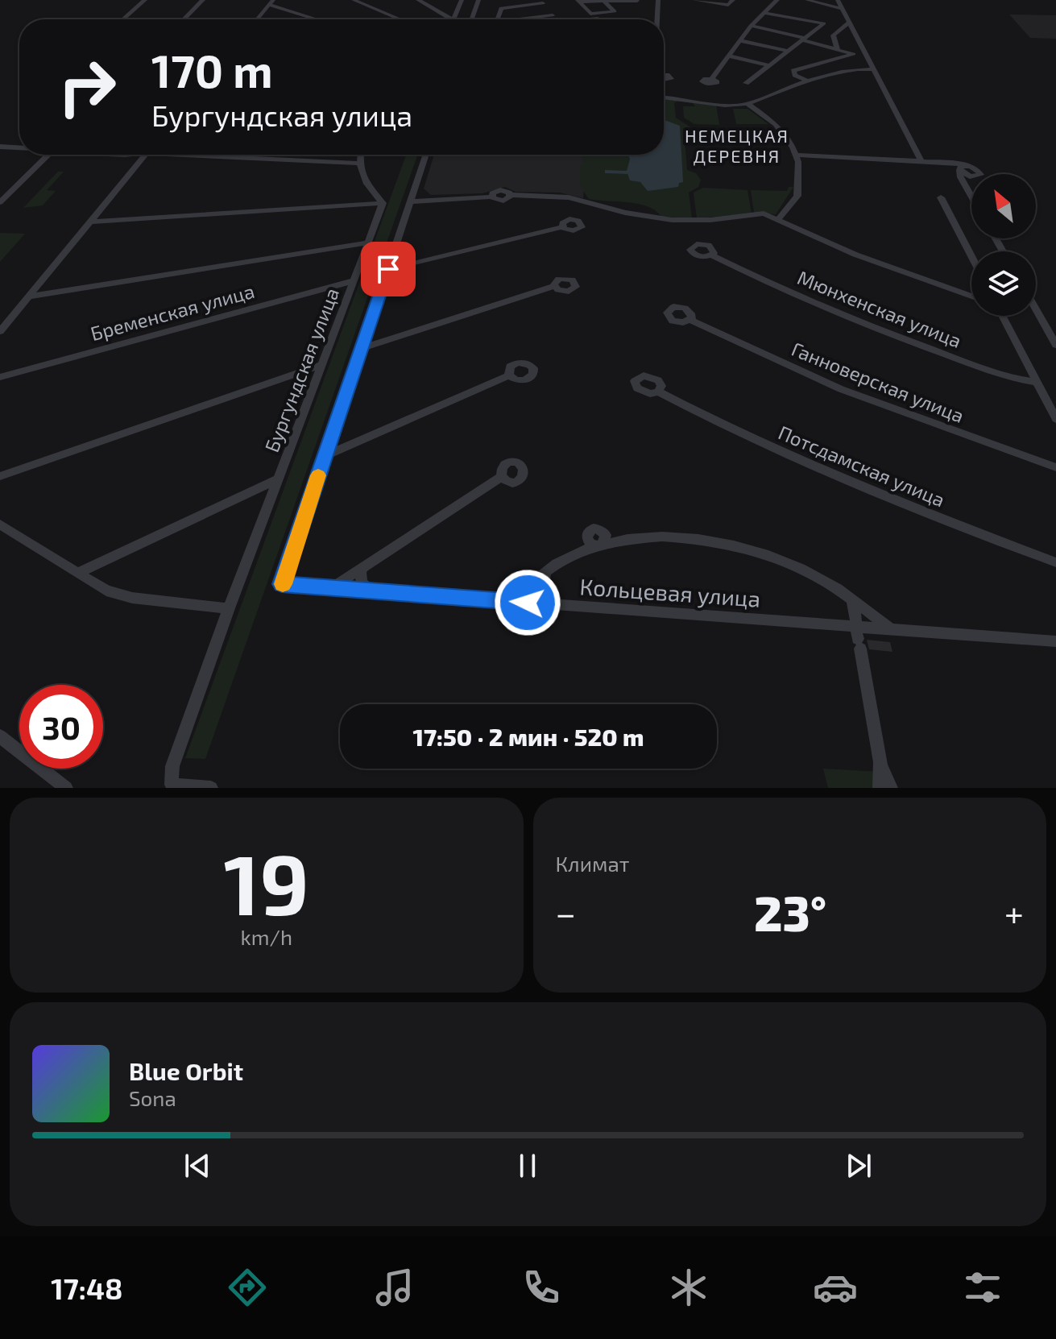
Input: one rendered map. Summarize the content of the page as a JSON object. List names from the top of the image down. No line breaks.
{"streets":{"street":["Мюнхенская улица","Бременская улица","Бургундская улица","Ганноверская улица","Потсдамская улица","Кольцевая улица"]},"crossings":[["Бременская улица","Бургундская улица"]],"districts":["НЕМЕЦКАЯ ДЕРЕВНЯ"],"north":"top left","page":{"turn":["170 m","Бургундская улица"],"limit":"30","trip":"17:50 · 2 мин · 520 m","tile":[["19","km/h"],"Климат"],"heat":["−","23°","+"],"song":["Blue Orbit","Sona"],"tabs":"17:48"}}
